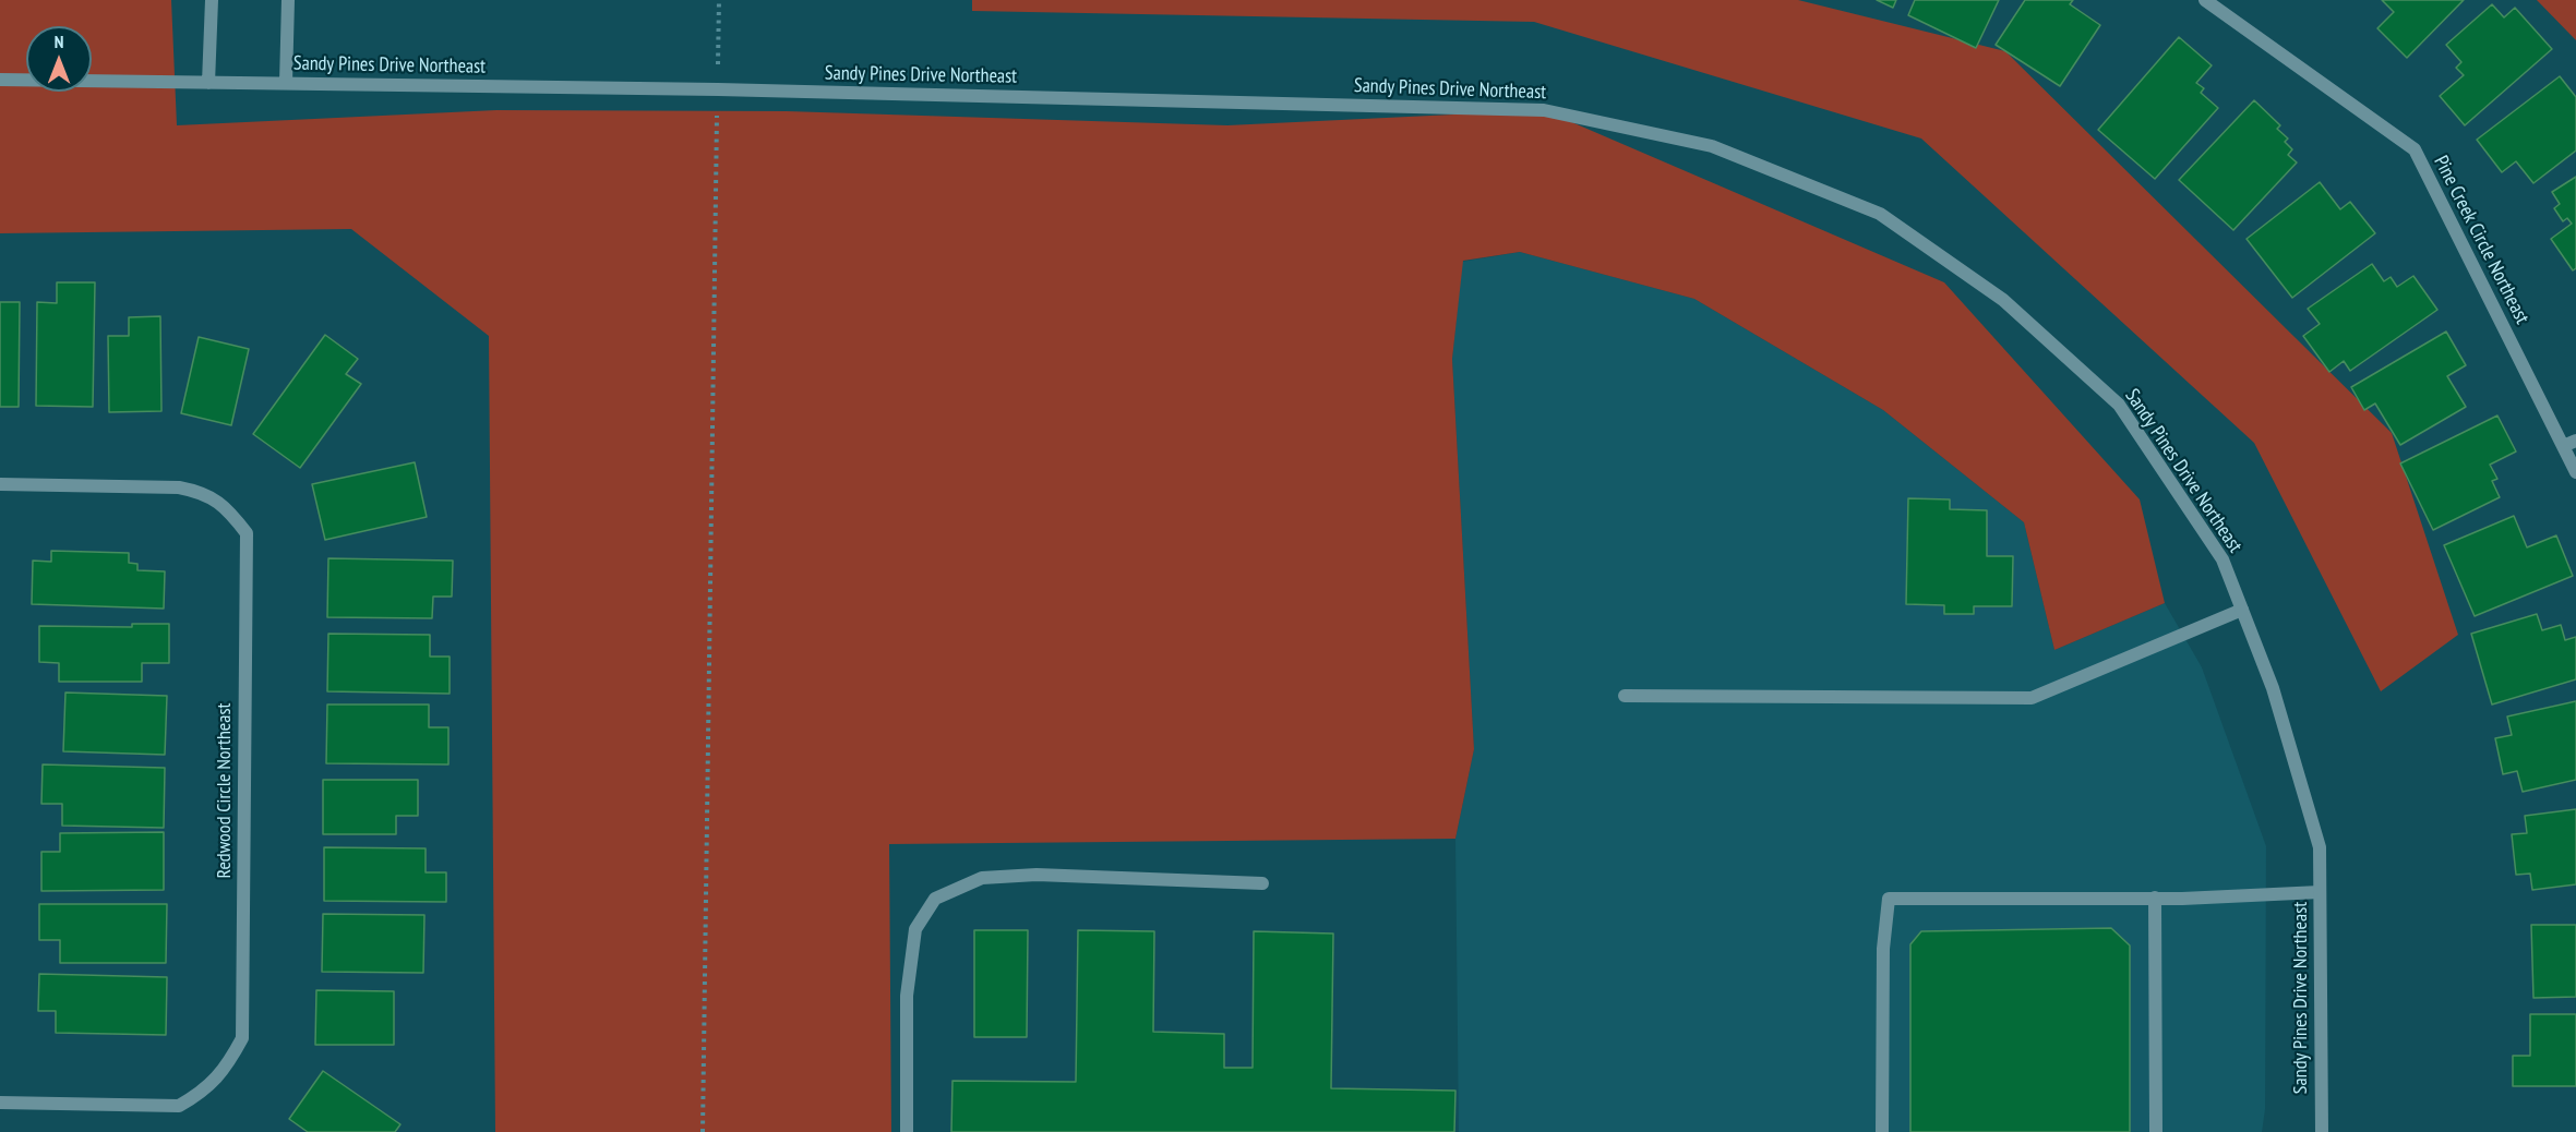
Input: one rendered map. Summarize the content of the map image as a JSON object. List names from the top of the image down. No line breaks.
{"streets":{"street":["Sandy Pines Drive Northeast","Pine Creek Circle Northeast","Redwood Circle Northeast"]},"north":"top"}
